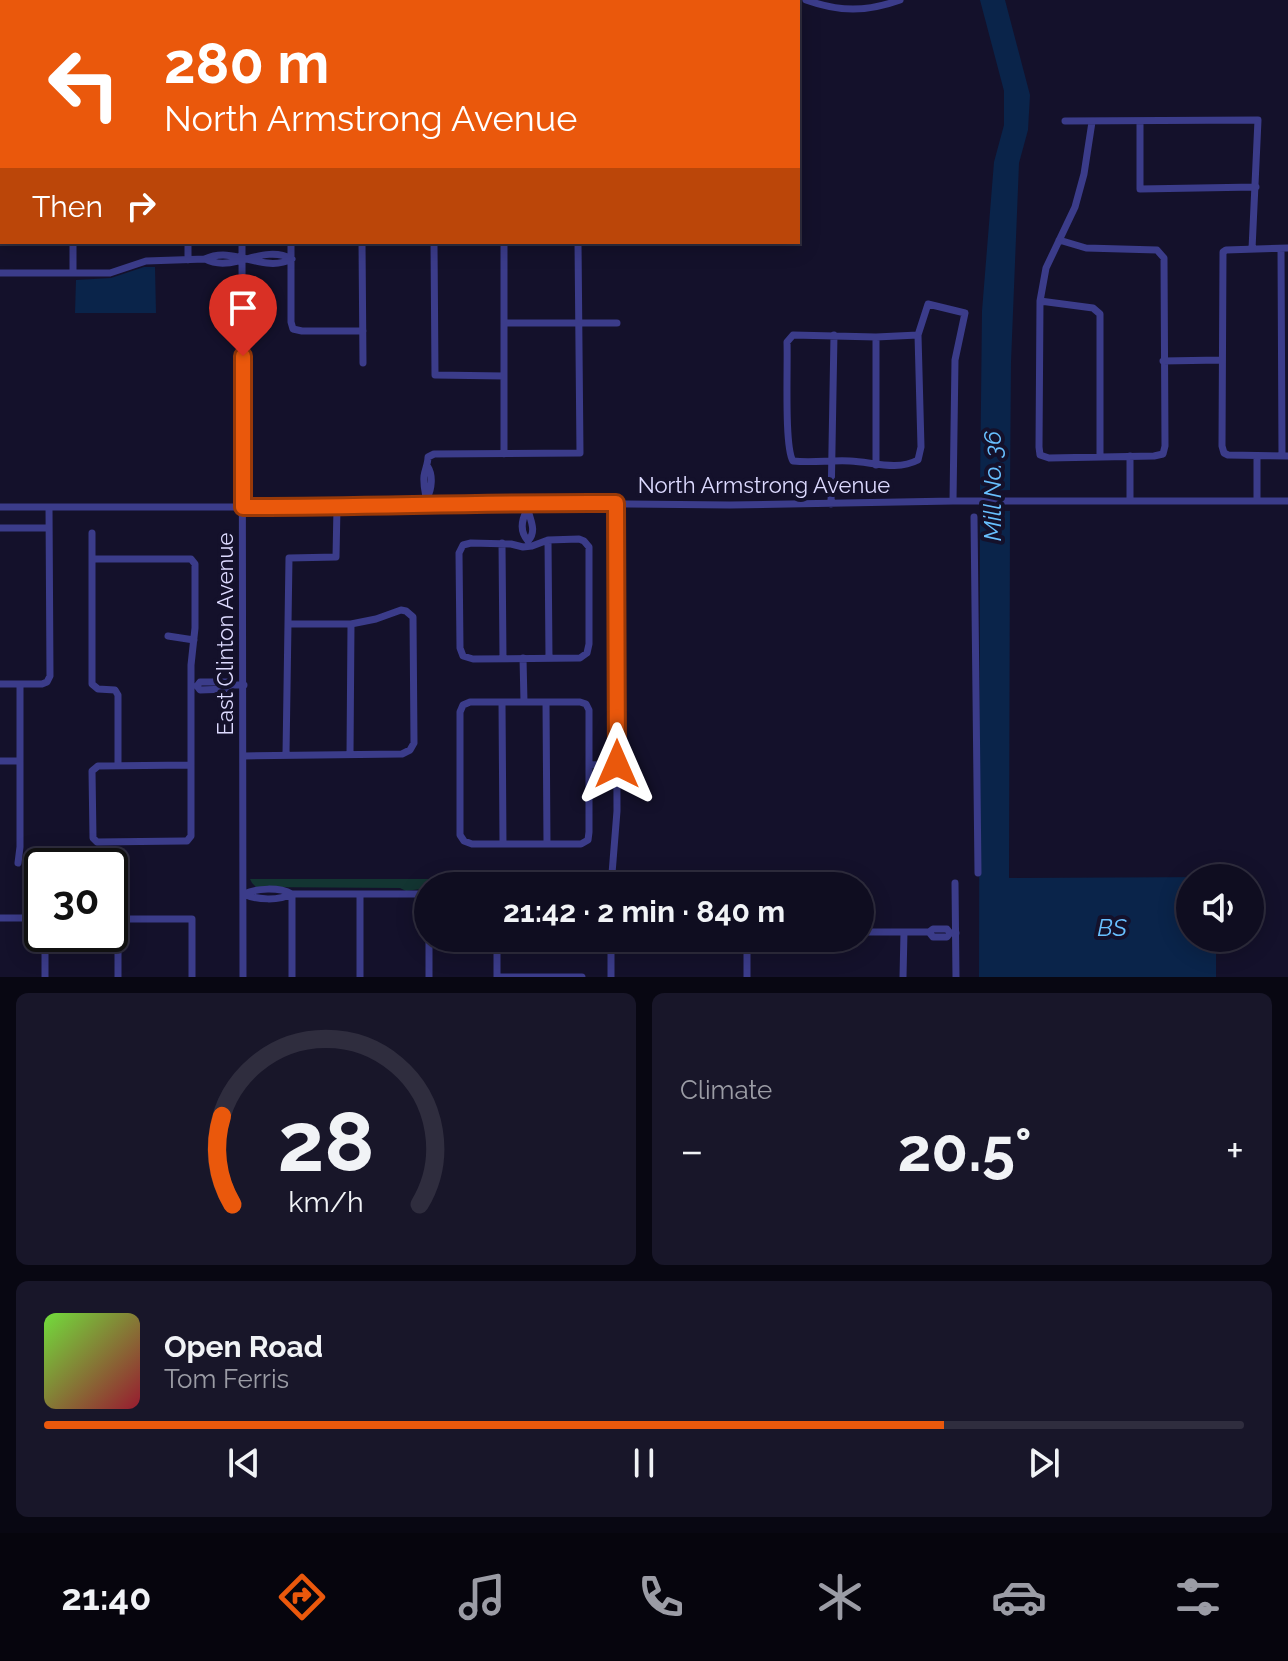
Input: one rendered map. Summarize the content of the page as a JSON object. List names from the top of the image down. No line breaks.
{"streets":{"street":["North Armstrong Avenue","East Clinton Avenue"]},"crossings":[["North Armstrong Avenue","East Clinton Avenue"]],"water":["Mill No. 36","BS"],"page":{"turn":["280 m","North Armstrong Avenue"],"then":"Then","limit":"30","trip":"21:42 · 2 min · 840 m","tile":"Climate","heat":["−","20.5°","+"],"song":["Open Road","Tom Ferris"],"tabs":"21:40","gauge":["28","km/h"]}}
